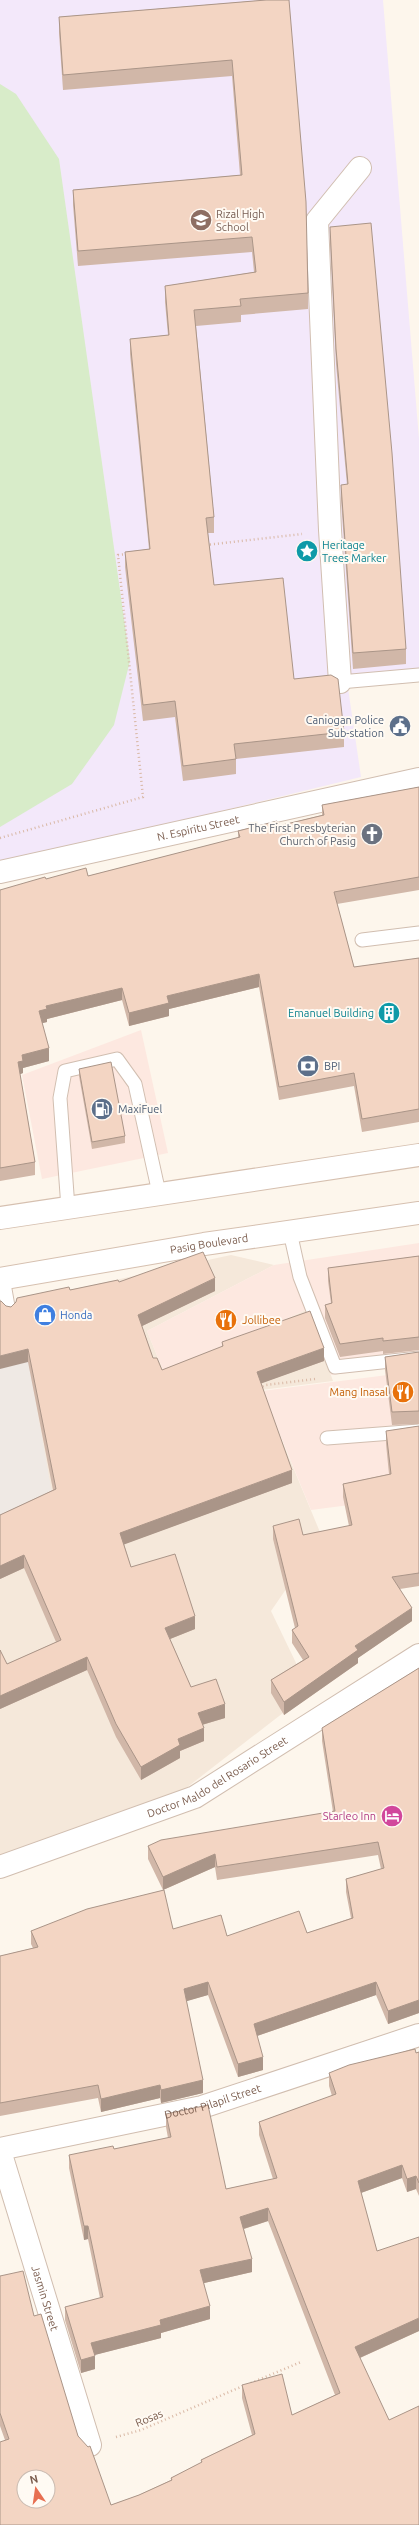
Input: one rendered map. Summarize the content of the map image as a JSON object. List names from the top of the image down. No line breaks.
{"streets":{"street":["N. Espiritu Street","Pasig Boulevard","Doctor Maldo del Rosario Street","Doctor Pilapil Street","Jasmin Street"],"path":["Rosas"]},"crossings":[["Doctor Pilapil Street","Jasmin Street"],["Jasmin Street","Rosas"]],"places":{"school or university":["Rizal High School"],"place":["Heritage Trees Marker"],"public building":["Caniogan Police Sub-station"],"church":["The First Presbyterian Church of Pasig"],"building":["Emanuel Building"],"bank":["BPI"],"fuel station":["MaxiFuel"],"shop":["Honda"],"restaurant":["Jollibee","Mang Inasal"],"hotel":["Starleo Inn"]},"north":"top"}
